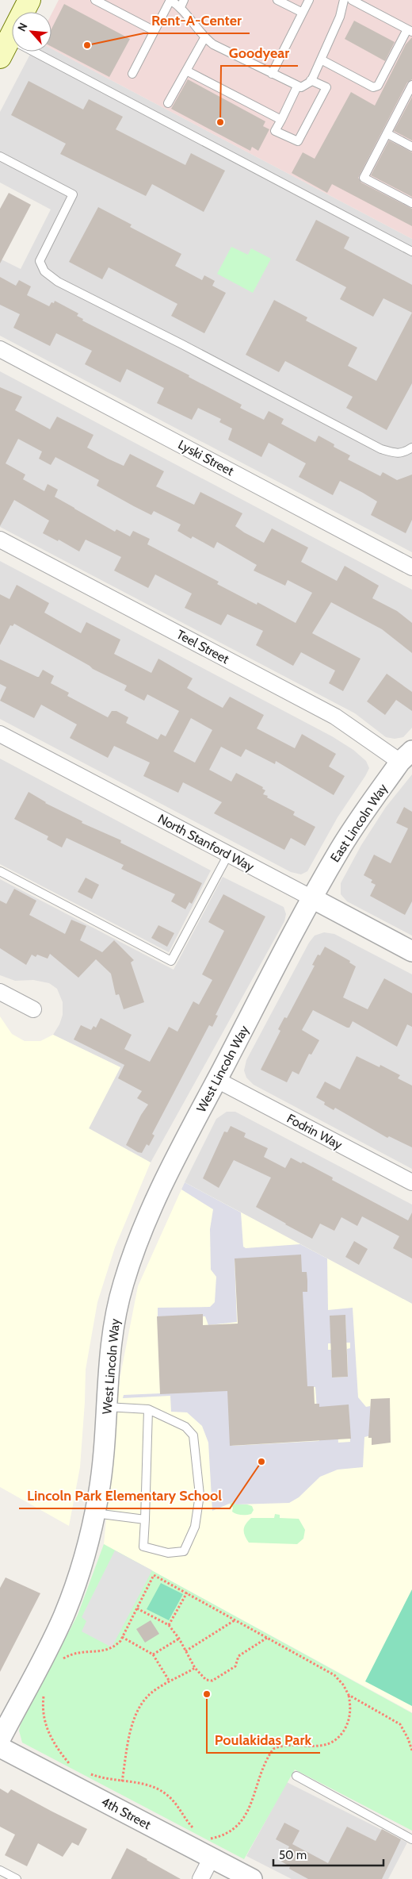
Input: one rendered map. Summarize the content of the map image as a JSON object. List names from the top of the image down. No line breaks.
{"streets":{"street":["Lyski Street","Teel Street","East Lincoln Way","North Stanford Way","West Lincoln Way","Fodrin Way","4th Street"]},"crossings":[["Teel Street","East Lincoln Way"],["East Lincoln Way","North Stanford Way"],["East Lincoln Way","West Lincoln Way"],["North Stanford Way","West Lincoln Way"],["West Lincoln Way","Fodrin Way"]],"places":["Rent-A-Center","Goodyear","Lincoln Park Elementary School","Poulakidas Park"],"scale_bar":"50 m","north":"top left"}
